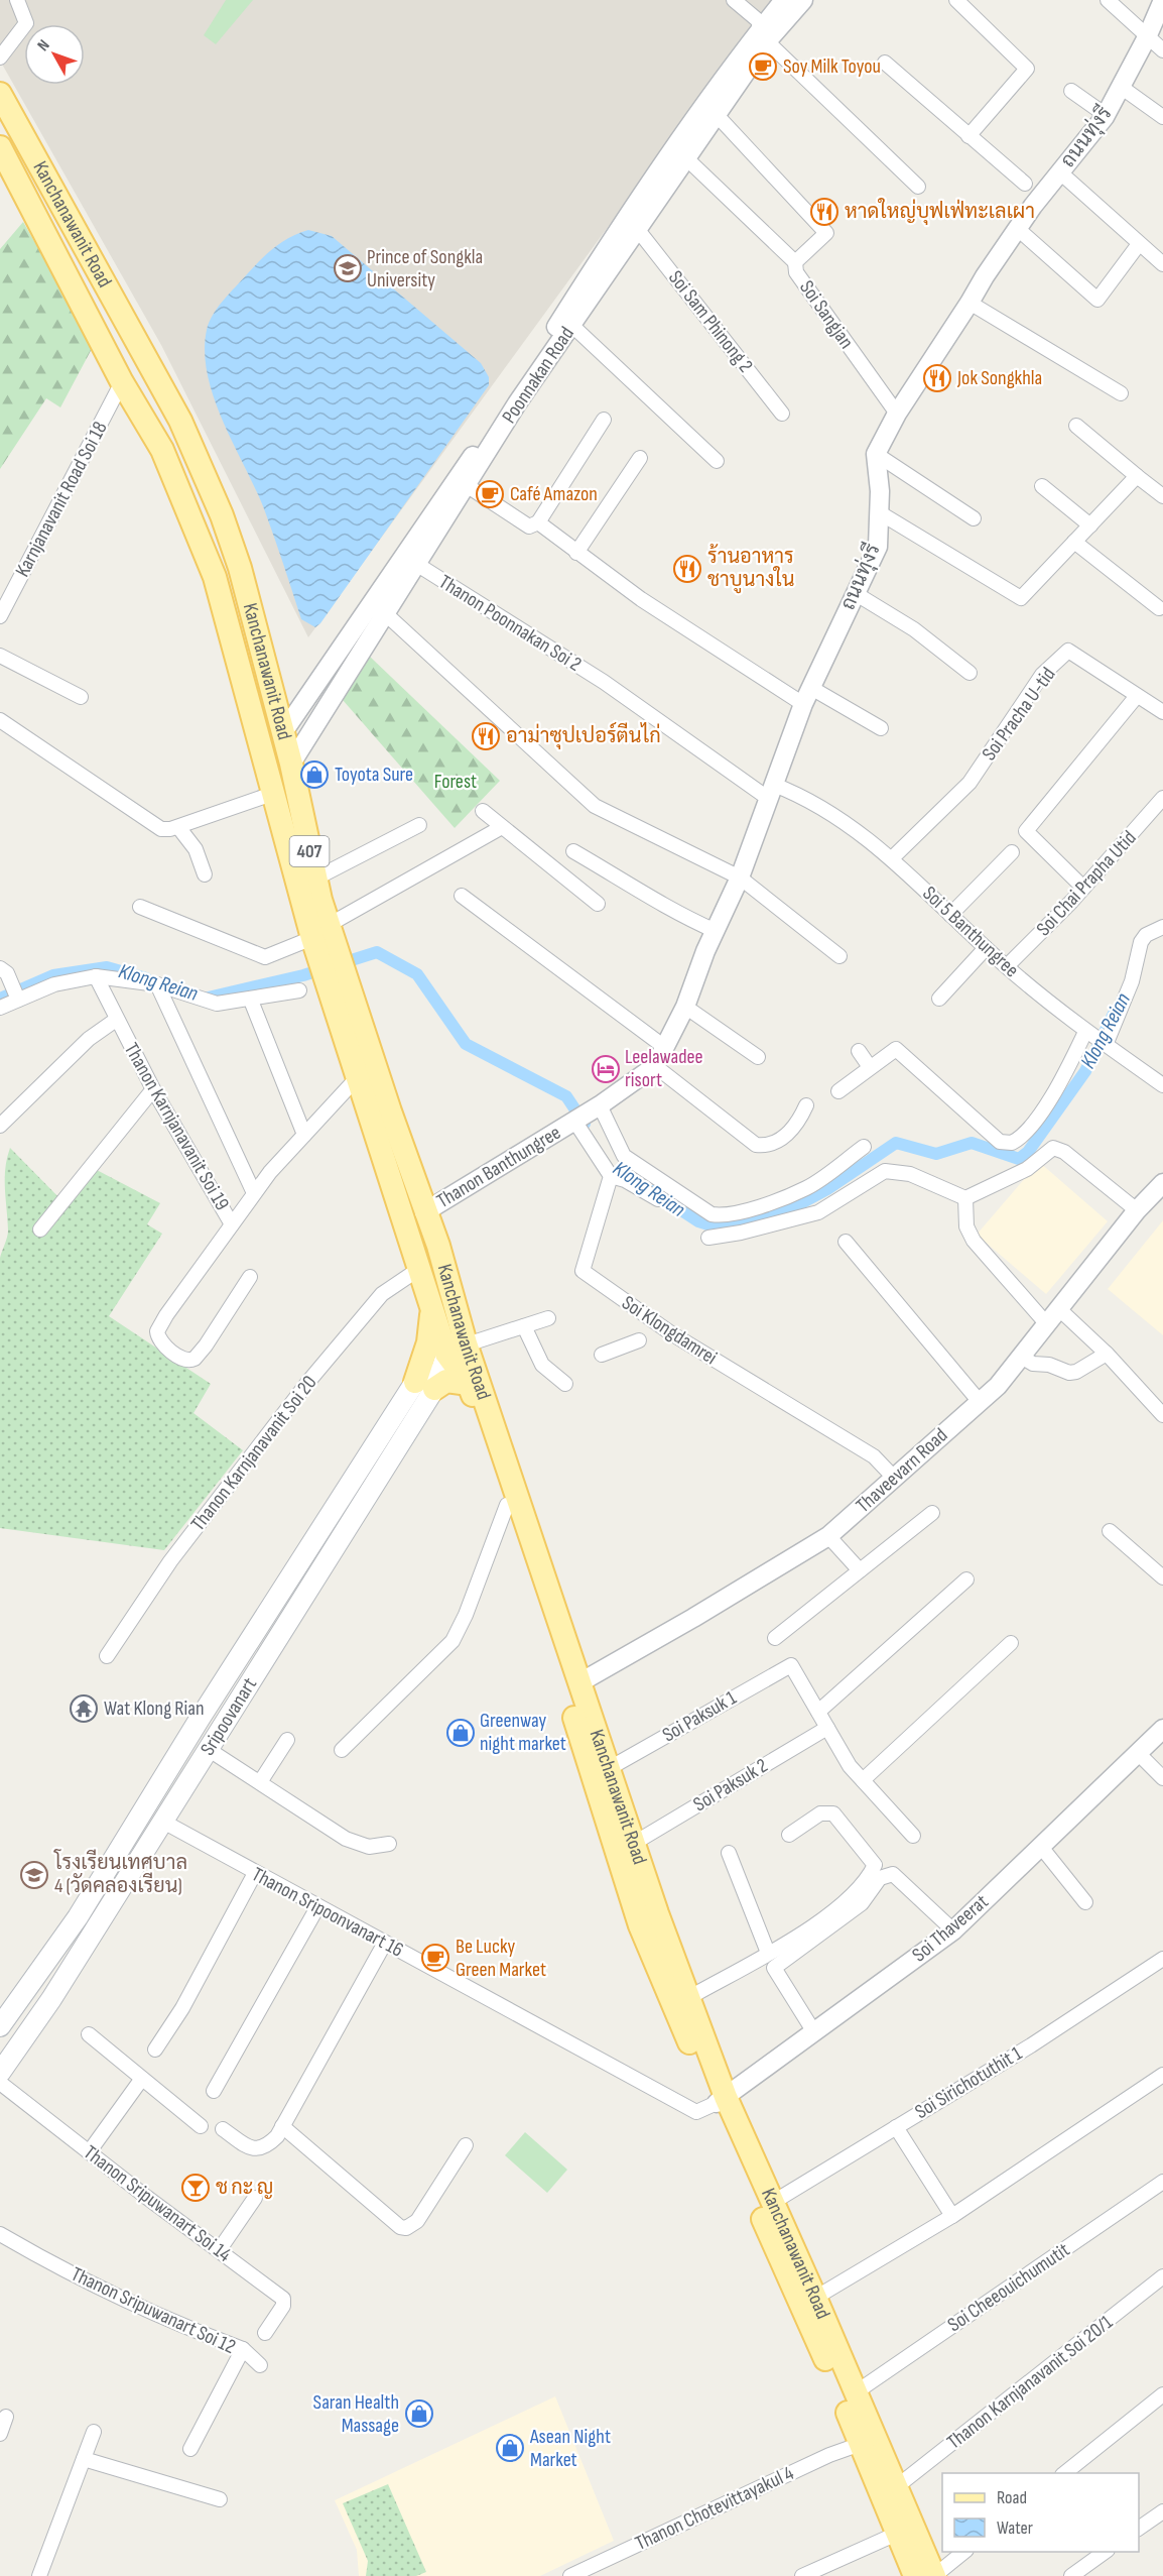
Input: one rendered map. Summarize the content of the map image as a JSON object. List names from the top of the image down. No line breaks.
{"streets":{"main road":["Kanchanawanit Road","407","Sripoovanart"],"street":["ถนนทุ่งรี","Soi Sangjan","Soi Sam Phinong 2","Poonnakan Road","Karnjanavanit Road Soi 18","Thanon Poonnakan Soi 2","Soi Pracha U-tid","Soi Chai Prapha Utid","Soi 5 Banthungree","Thanon Karnjanavanit Soi 19","Thanon Banthungree","Soi Klongdamrei","Thanon Karnjanavanit Soi 20","Thaveevarn Road","Soi Paksuk 1","Soi Paksuk 2","Thanon Sripoonvanart 16","Soi Thaveerat","Soi Sirichotuthit 1","Thanon Sripuwanart Soi 14","Soi Cheeouichumutit","Thanon Sripuwanart Soi 12","Thanon Karnjanavanit Soi 20/1","Thanon Chotevittayakul 4"]},"crossings":[["ถนนทุ่งรี","Soi Sangjan"],["ถนนทุ่งรี","Thanon Poonnakan Soi 2"],["ถนนทุ่งรี","Soi 5 Banthungree"],["Kanchanawanit Road","Poonnakan Road"],["Kanchanawanit Road","Karnjanavanit Road Soi 18"],["Kanchanawanit Road","Thanon Karnjanavanit Soi 19"],["Kanchanawanit Road","Thanon Banthungree"],["Kanchanawanit Road","Thanon Karnjanavanit Soi 20"],["Kanchanawanit Road","Thaveevarn Road"],["Kanchanawanit Road","Sripoovanart"],["Kanchanawanit Road","Soi Paksuk 1"],["Kanchanawanit Road","Soi Paksuk 2"],["Kanchanawanit Road","Thanon Sripoonvanart 16"],["Kanchanawanit Road","Soi Thaveerat"],["Kanchanawanit Road","Soi Sirichotuthit 1"],["Kanchanawanit Road","Soi Cheeouichumutit"],["Kanchanawanit Road","Thanon Karnjanavanit Soi 20/1"],["Kanchanawanit Road","Thanon Chotevittayakul 4"],["Soi Sangjan","Poonnakan Road"],["Soi Sam Phinong 2","Poonnakan Road"],["Poonnakan Road","Thanon Poonnakan Soi 2"],["Thanon Poonnakan Soi 2","Soi 5 Banthungree"],["Soi Pracha U-tid","Soi 5 Banthungree"],["Soi Chai Prapha Utid","Soi 5 Banthungree"],["Soi Klongdamrei","Thaveevarn Road"],["Sripoovanart","Thanon Sripoonvanart 16"],["Thanon Sripoonvanart 16","Soi Thaveerat"]],"water":["Klong Reian"],"parks":["Forest"],"places":{"cafe":["Soy Milk Toyou","Café Amazon","Be Lucky Green Market"],"restaurant":["หาดใหญ่บุฟเฟ่ทะเลเผา","Jok Songkhla","ร้านอาหาร ชาบูนางใน","อาม่าซุปเปอร์ตีนไก่"],"school or university":["Prince of Songkla University","โรงเรียนเทศบาล 4 (วัดคลองเรียน)"],"shop":["Toyota Sure","Greenway night market","Saran Health Massage","Asean Night Market"],"hotel":["Leelawadee risort"],"temple":["Wat Klong Rian"],"bar":["ช กะ ญ"]},"legend":["Road","Water"],"north":"top left"}
